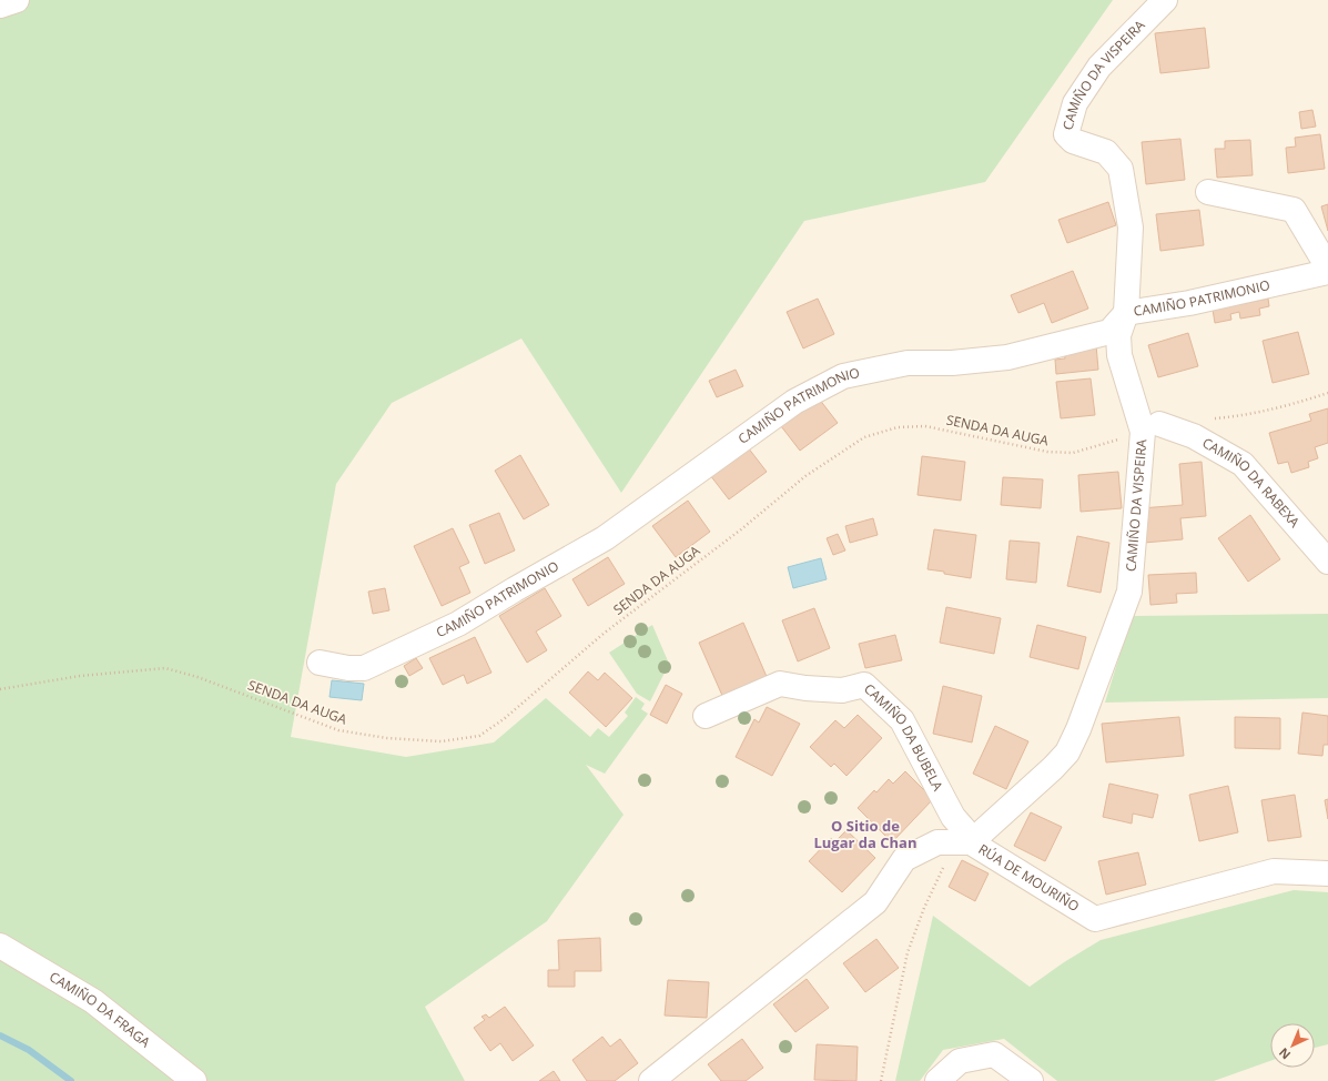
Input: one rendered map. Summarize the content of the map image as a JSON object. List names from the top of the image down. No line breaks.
{"streets":{"street":["CAMIÑO DA VISPEIRA","CAMIÑO PATRIMONIO","CAMIÑO DA RABEXA","CAMIÑO DA BUBELA","RÚA DE MOURIÑO","CAMIÑO DA FRAGA"],"path":["SENDA DA AUGA"]},"crossings":[["CAMIÑO DA VISPEIRA","CAMIÑO PATRIMONIO"],["CAMIÑO DA VISPEIRA","SENDA DA AUGA"],["CAMIÑO DA VISPEIRA","CAMIÑO DA RABEXA"],["CAMIÑO DA VISPEIRA","CAMIÑO DA BUBELA"],["CAMIÑO DA VISPEIRA","RÚA DE MOURIÑO"],["SENDA DA AUGA","CAMIÑO DA RABEXA"],["CAMIÑO DA BUBELA","RÚA DE MOURIÑO"]],"districts":["O Sitio de Lugar da Chan"],"north":"bottom left"}
